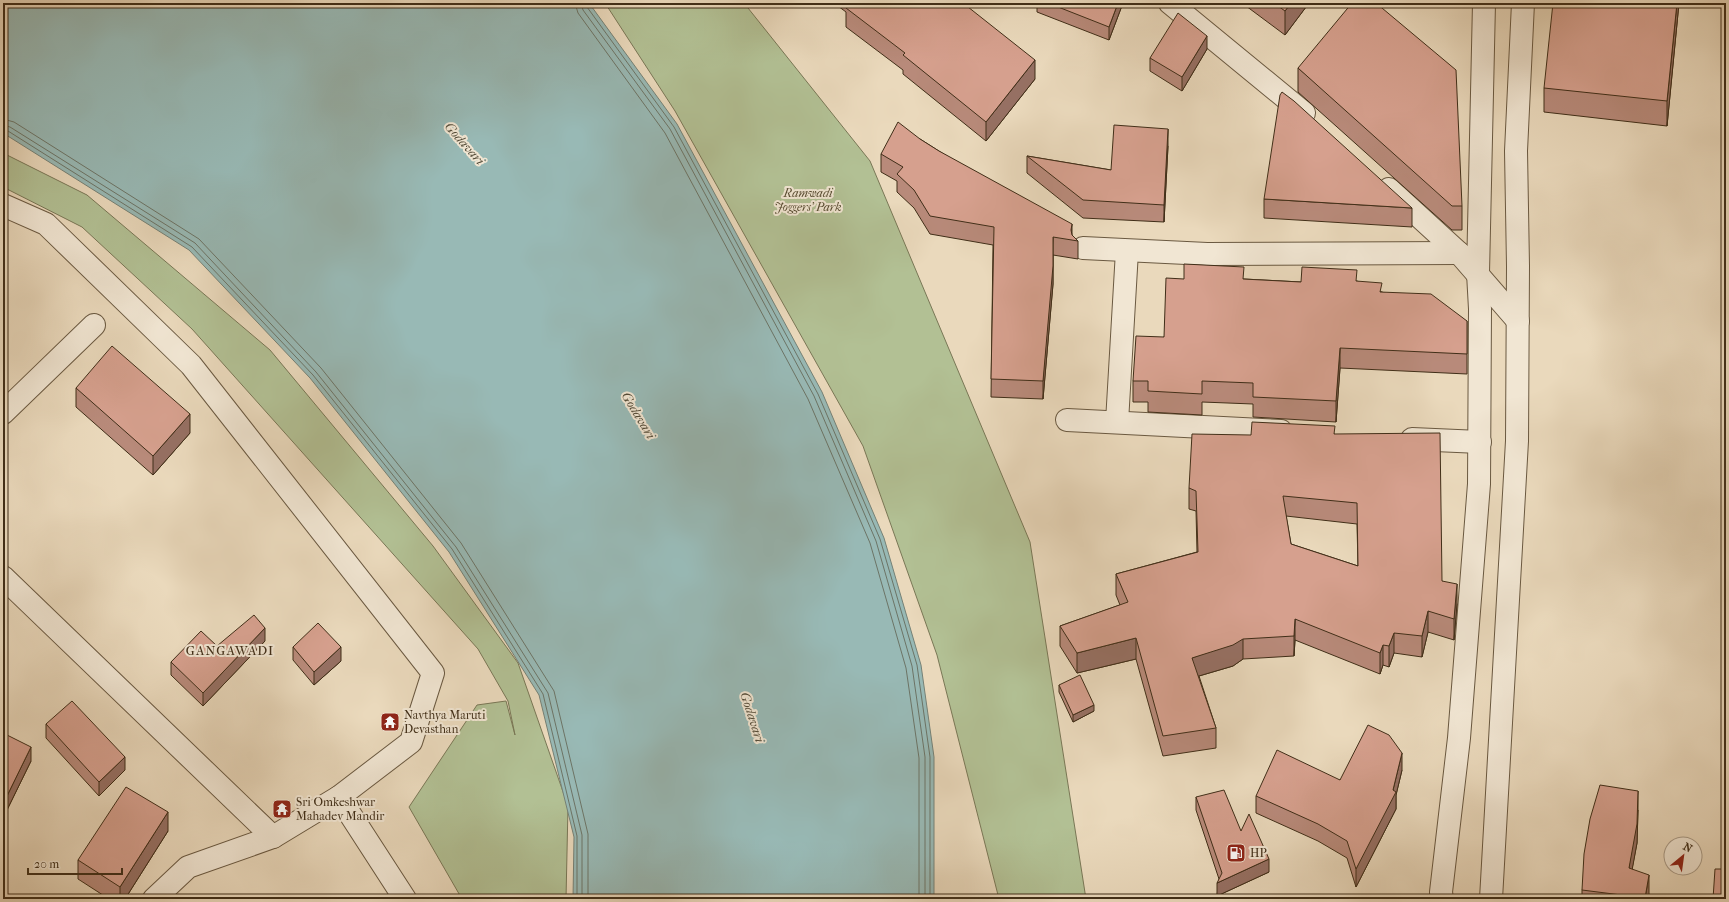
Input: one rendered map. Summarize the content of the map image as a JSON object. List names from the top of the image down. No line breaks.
{"districts":["GANGAWADI"],"water":["Godavari"],"parks":["Ramwadi Joggers' Park"],"places":{"temple":["Navthya Maruti Devasthan","Sri Omkeshwar Mahadev Mandir"],"fuel station":["HP"]},"scale_bar":"20 m","north":"top right"}
